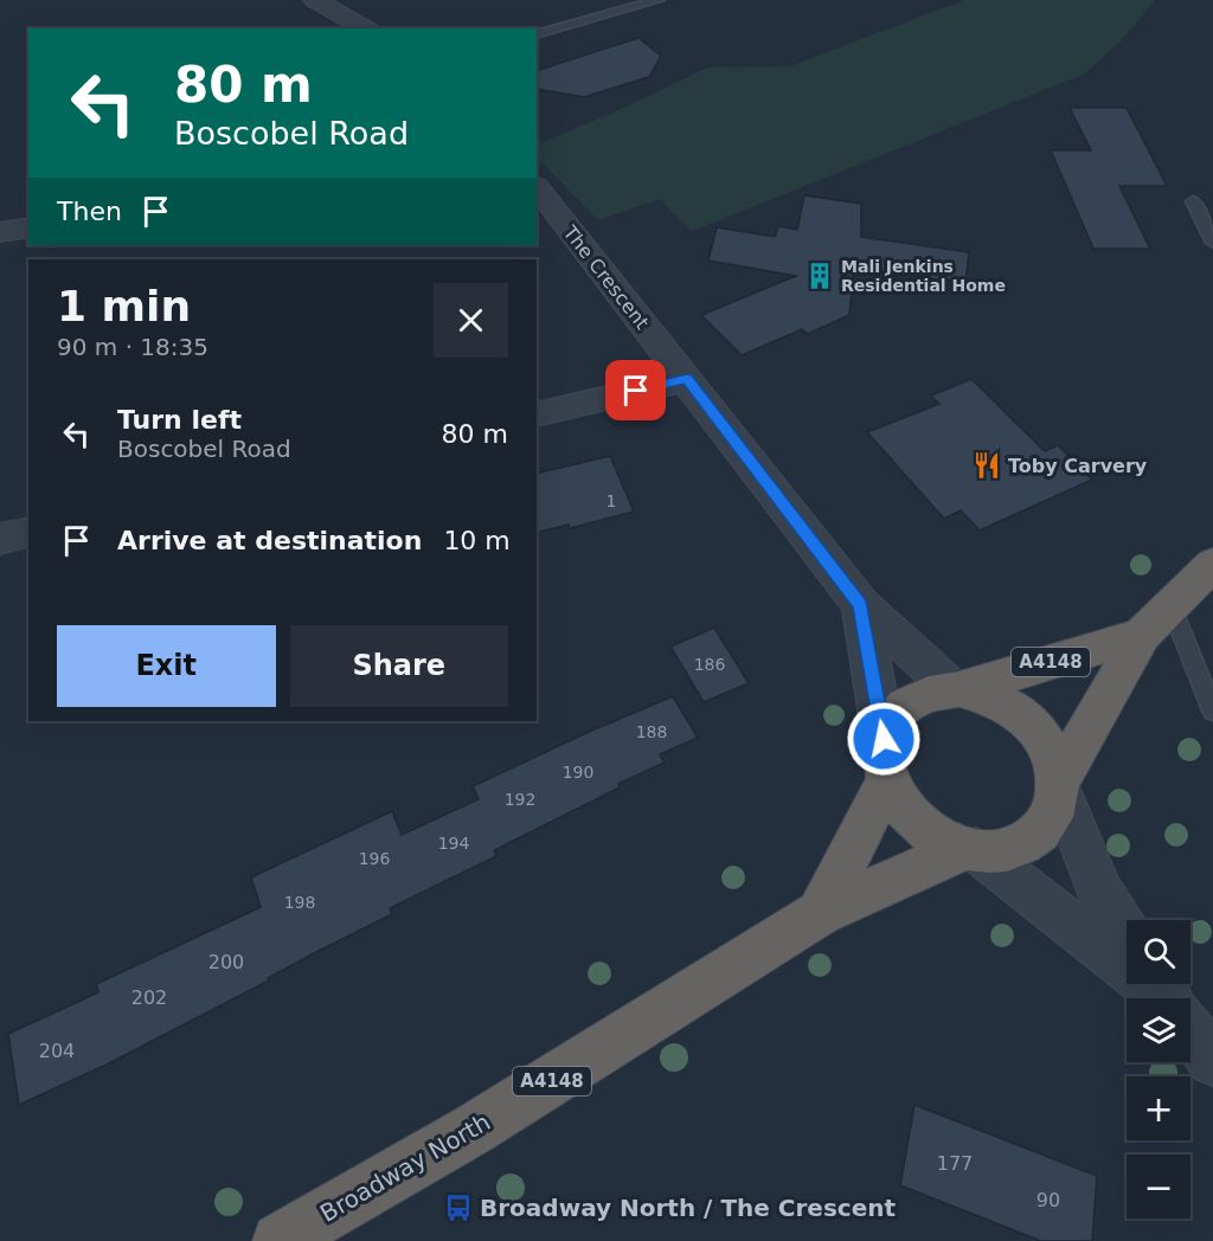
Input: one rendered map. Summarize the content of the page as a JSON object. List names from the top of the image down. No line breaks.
{"streets":{"highway":["A4148","Broadway North"],"street":["The Crescent"]},"crossings":[["The Crescent","A4148"],["The Crescent","Broadway North"],["A4148","Broadway North"]],"places":{"building":["Mali Jenkins Residential Home"],"restaurant":["Toby Carvery"],"bus stop":["Broadway North / The Crescent"]},"house_numbers":["1","186","188","190","192","194","196","198","200","202","204","177","90"],"page":{"turn":["80 m","Boscobel Road"],"then":"Then","heading":["1 min","90 m · 18:35"],"list":[{"name":"Turn left","note":"Boscobel Road","value":"80 m"},{"name":"Arrive at destination","value":"10 m"}],"buttons":["Exit","Share"],"map_buttons":["+","−"]}}
